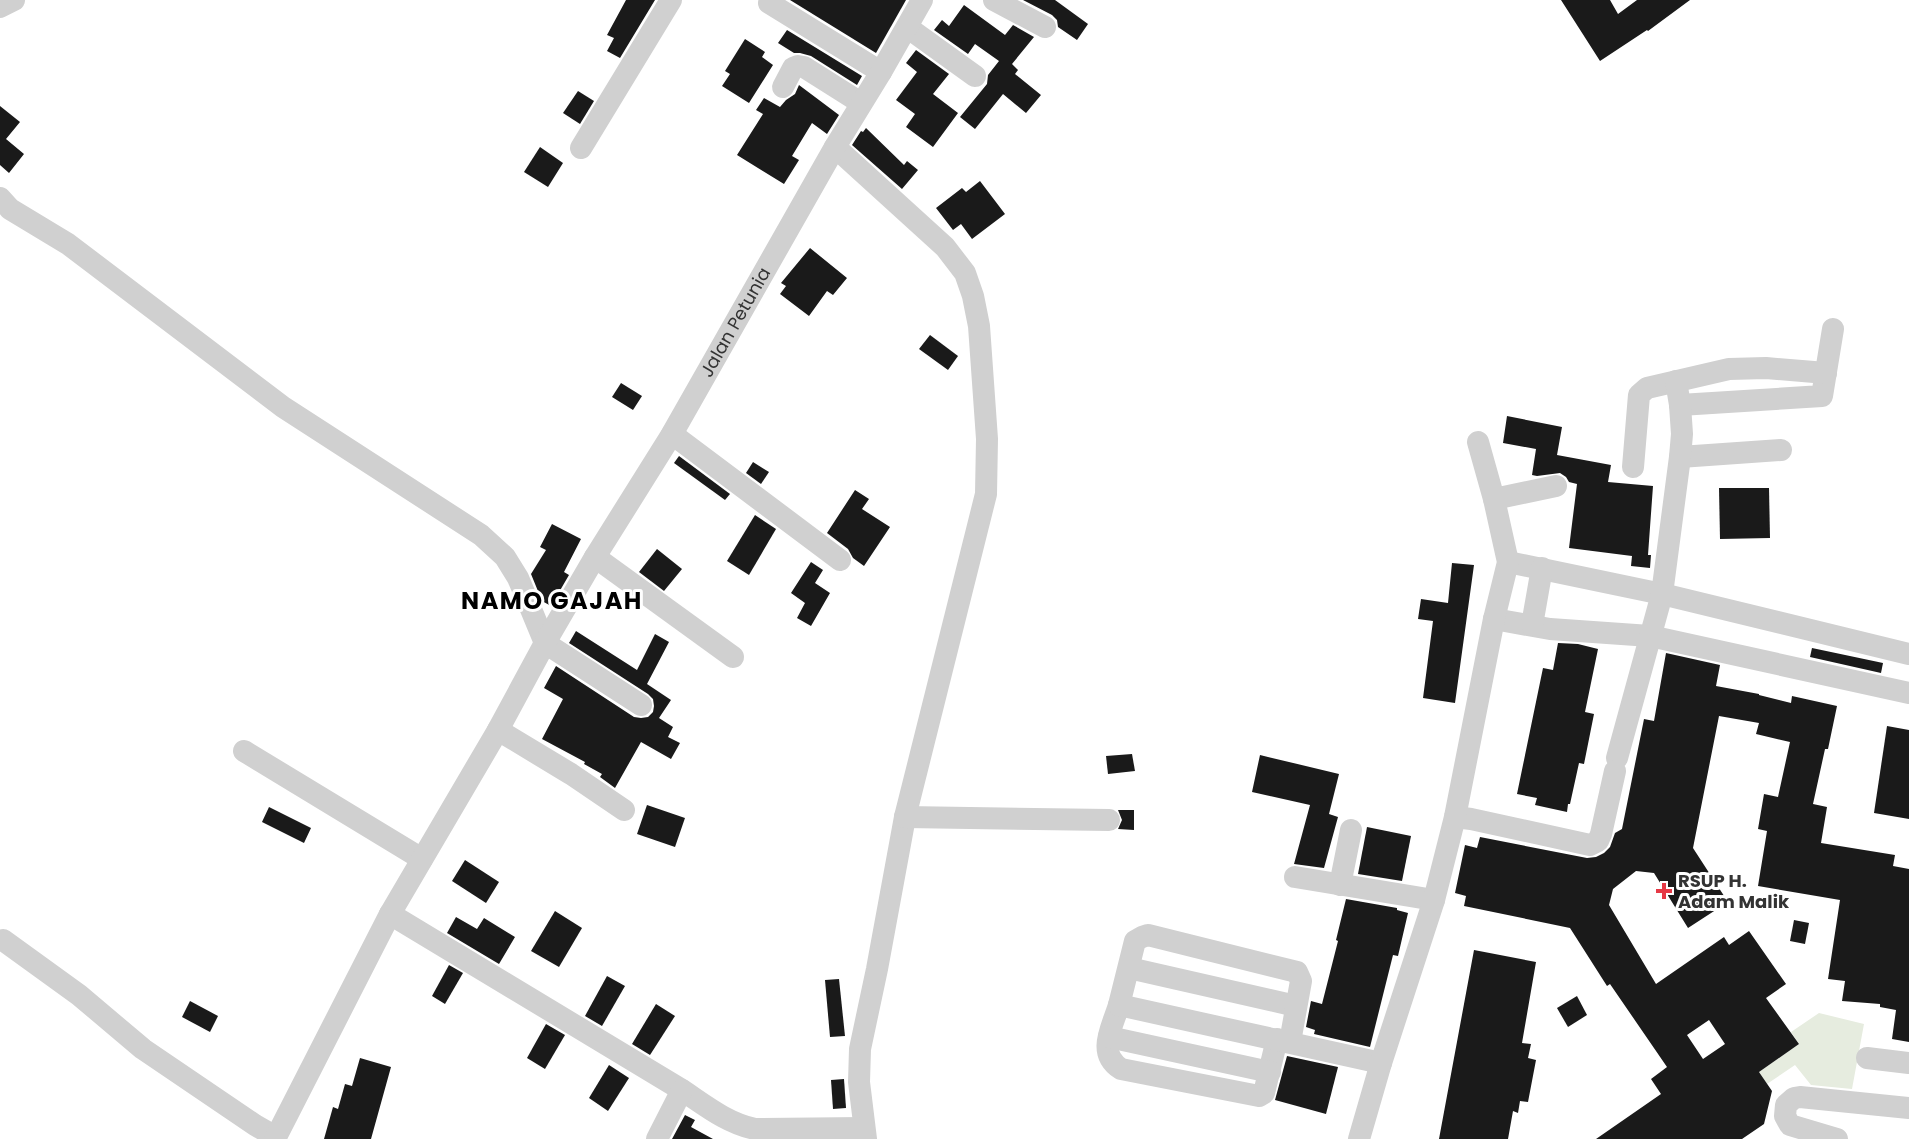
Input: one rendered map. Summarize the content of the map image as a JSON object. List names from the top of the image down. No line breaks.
{"streets":{"street":["Jalan Petunia"]},"districts":["NAMO GAJAH"],"places":{"health":["RSUP H. Adam Malik"]}}
